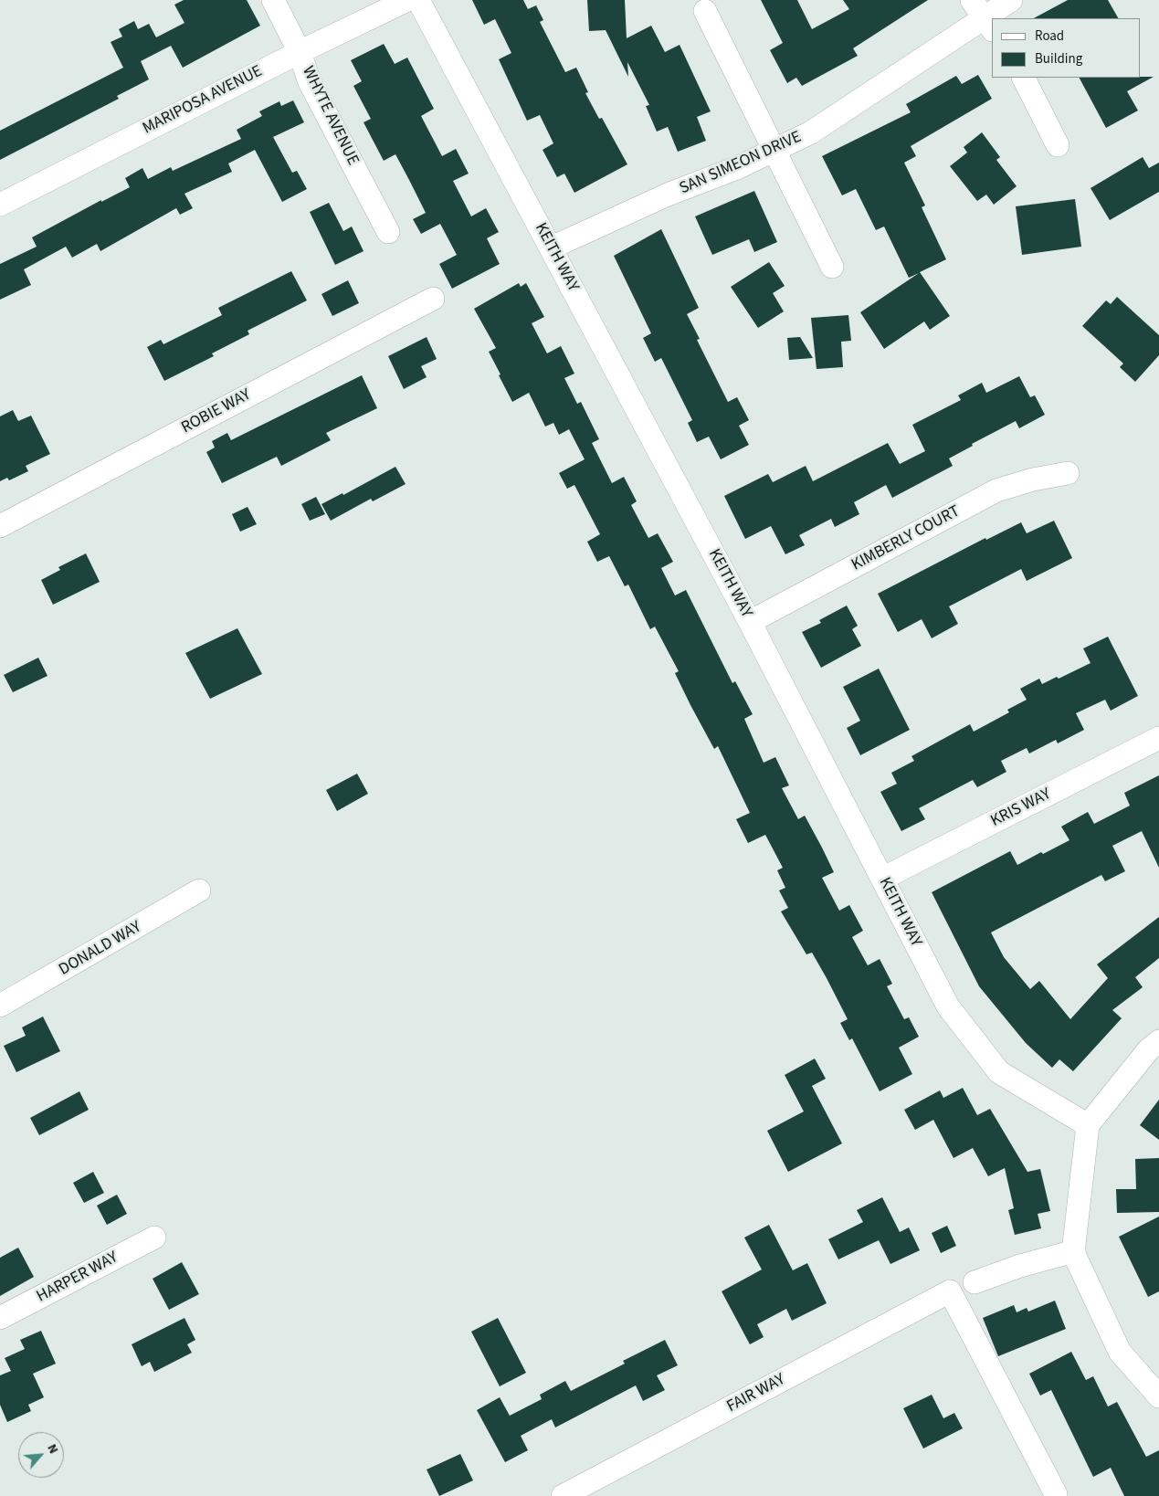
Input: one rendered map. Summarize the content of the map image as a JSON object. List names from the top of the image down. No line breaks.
{"streets":{"street":["MARIPOSA AVENUE","WHYTE AVENUE","SAN SIMEON DRIVE","KEITH WAY","ROBIE WAY","KIMBERLY COURT","KRIS WAY","DONALD WAY","HARPER WAY","FAIR WAY"]},"crossings":[["MARIPOSA AVENUE","WHYTE AVENUE"],["SAN SIMEON DRIVE","KEITH WAY"],["KEITH WAY","KIMBERLY COURT"],["KEITH WAY","KRIS WAY"]],"legend":["Road","Building"],"north":"top right"}
